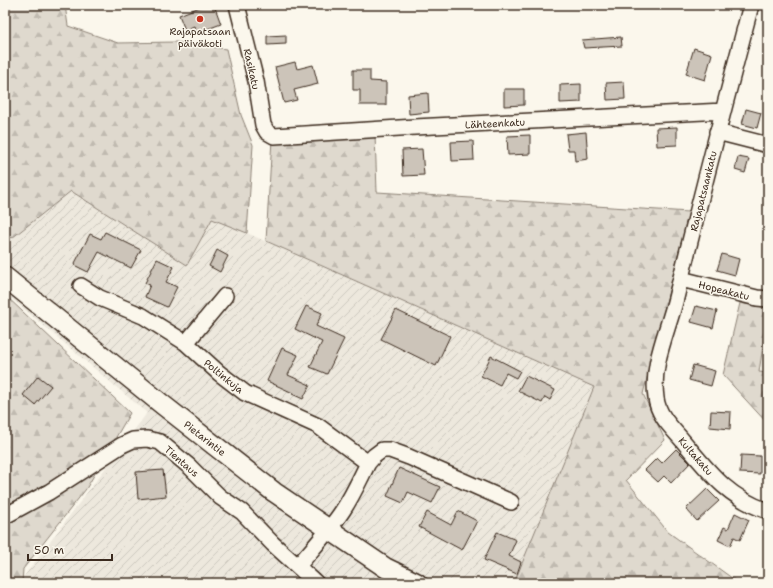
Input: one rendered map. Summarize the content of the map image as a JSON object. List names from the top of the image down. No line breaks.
{"streets":{"main road":["Pietarintie"],"street":["Rasikatu","Lähteenkatu","Rajapatsaankatu","Hopeakatu","Poltinkuja","Kultakatu","Tientaus"]},"crossings":[["Rasikatu","Lähteenkatu"],["Lähteenkatu","Rajapatsaankatu"],["Rajapatsaankatu","Hopeakatu"],["Rajapatsaankatu","Kultakatu"]],"places":["Rajapatsaan päiväkoti"],"scale_bar":"50 m"}
